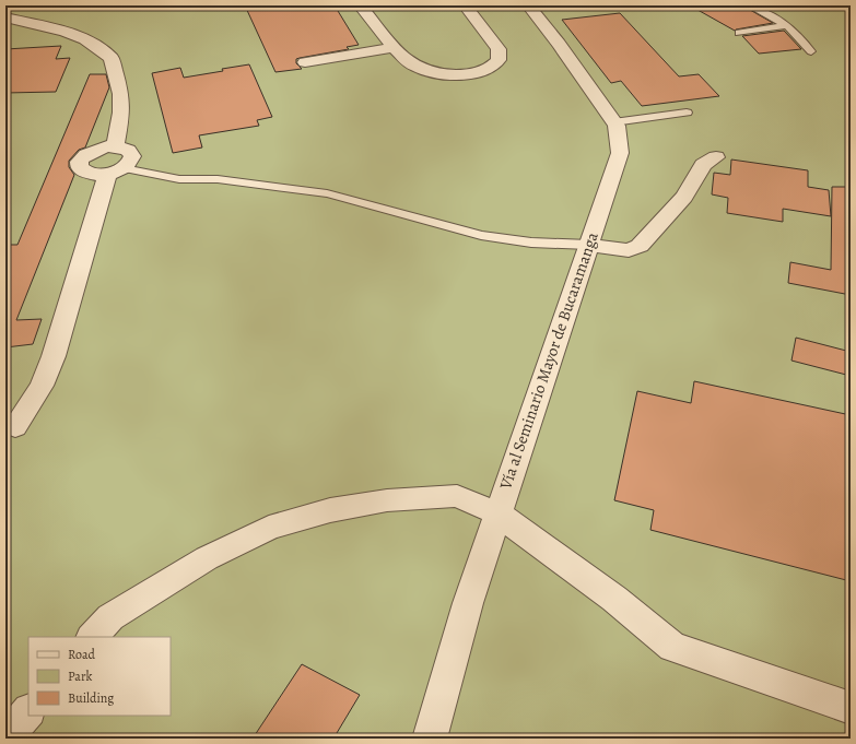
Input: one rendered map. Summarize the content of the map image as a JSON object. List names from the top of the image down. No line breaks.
{"streets":{"street":["Vía al Seminario Mayor de Bucaramanga"]},"legend":["Road","Park","Building"]}
